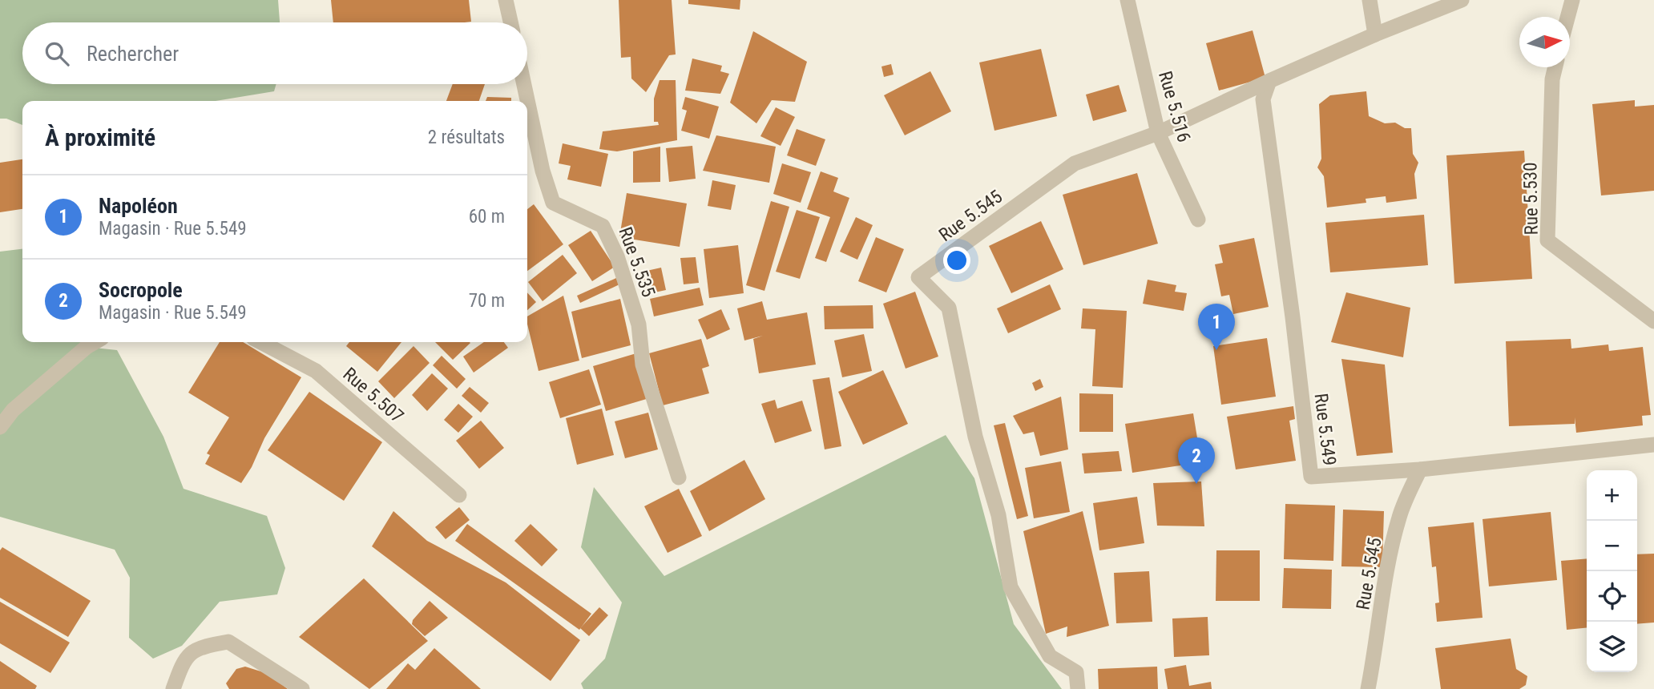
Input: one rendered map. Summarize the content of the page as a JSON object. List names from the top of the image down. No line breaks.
{"streets":{"street":["Rue 5.516","Rue 5.530","Rue 5.545","Rue 5.535","Rue 5.507","Rue 5.549"]},"crossings":[["Rue 5.516","Rue 5.545"],["Rue 5.545","Rue 5.549"]],"north":"right","page":{"search":"Rechercher","heading":["À proximité","2 résultats"],"list":[{"mark":"1","name":"Napoléon","note":"Magasin · Rue 5.549","value":"60 m"},{"mark":"2","name":"Socropole","note":"Magasin · Rue 5.549","value":"70 m"}],"pins":["1","2"],"map_buttons":["+","−"]}}
